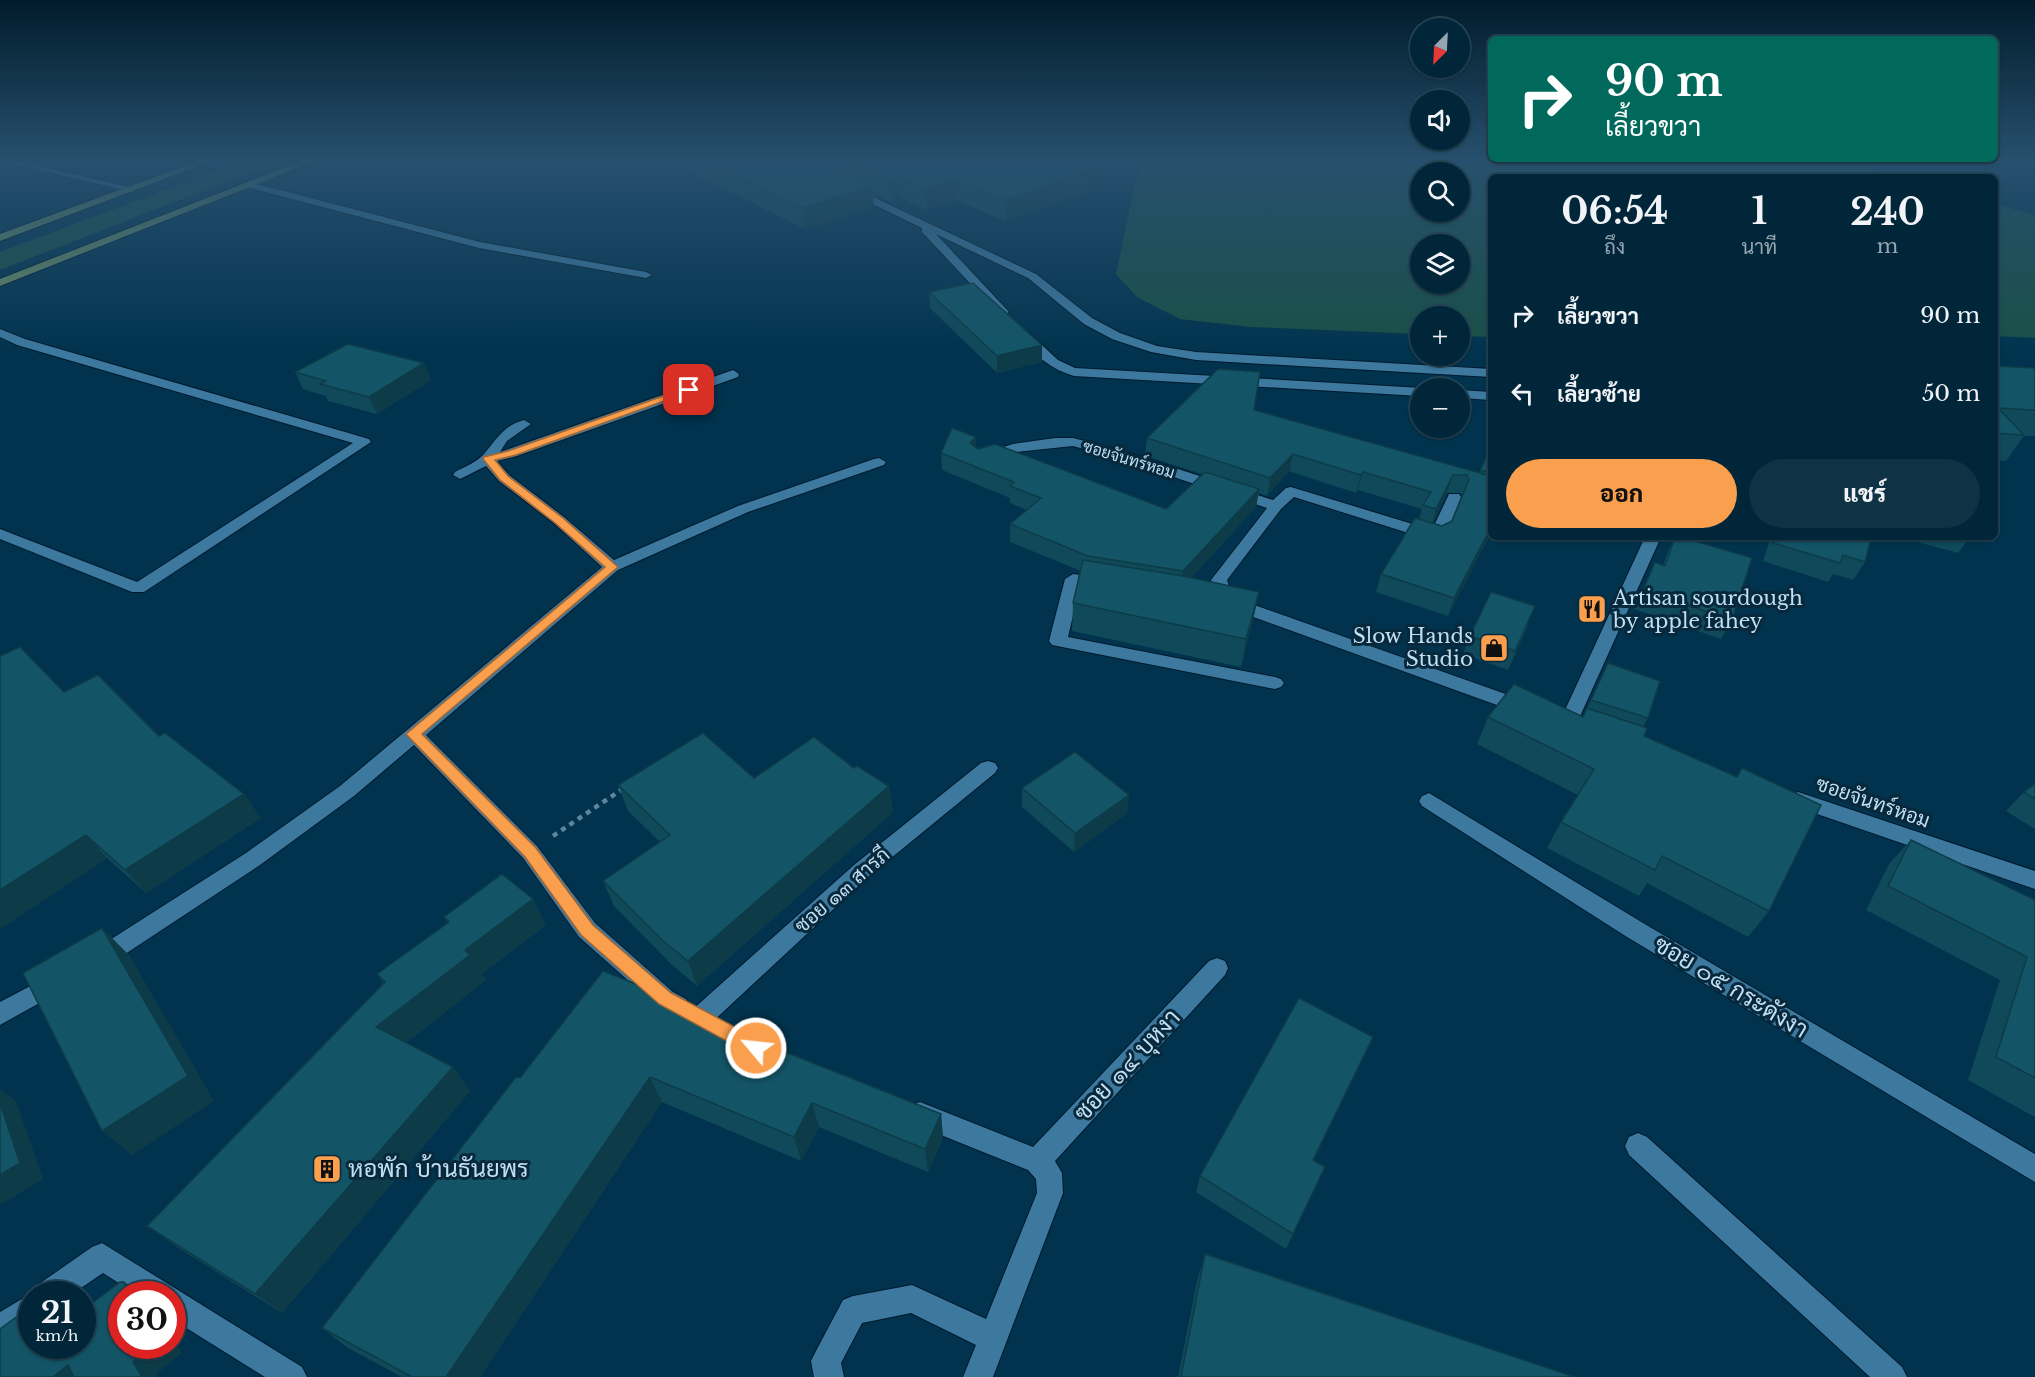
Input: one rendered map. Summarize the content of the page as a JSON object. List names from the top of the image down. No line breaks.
{"streets":{"street":["ซอยจันทร์หอม","ซอย ๑๓ สารภี","ซอย ๐๕ กระดังงา","ซอย ๑๔ บุหงา"]},"places":{"restaurant":["Artisan sourdough by apple fahey"],"shop":["Slow Hands Studio"],"building":["หอพัก บ้านธันยพร"]},"north":"bottom left","page":{"map_buttons":["+","−"],"turn":["90 m","เลี้ยวขวา"],"eta":["06:54","ถึง","1","นาที","240","m"],"list":[{"name":"เลี้ยวขวา","value":"90 m"},{"name":"เลี้ยวซ้าย","value":"50 m"}],"buttons":["ออก","แชร์"],"speed":"21 km/h","limit":"30"}}
